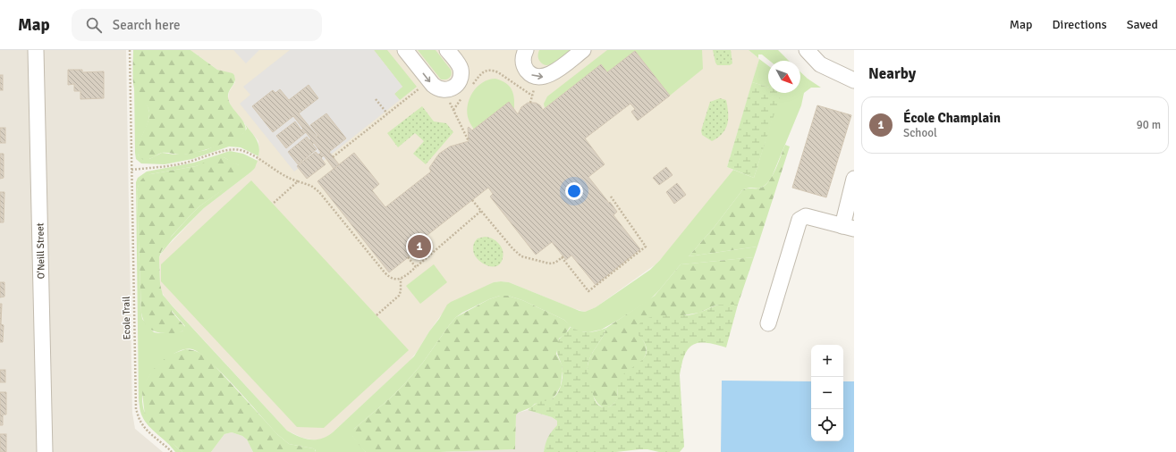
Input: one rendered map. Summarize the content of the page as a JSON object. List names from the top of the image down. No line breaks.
{"streets":{"street":["O'Neill Street"],"path":["Ecole Trail"]},"north":"bottom right","page":{"header":"Map","search":"Search here","nav":["Map","Directions","Saved"],"heading":"Nearby","list":[{"mark":"1","name":"École Champlain","note":"School","value":"90 m"}],"pins":"1","map_buttons":["+","−"]}}
